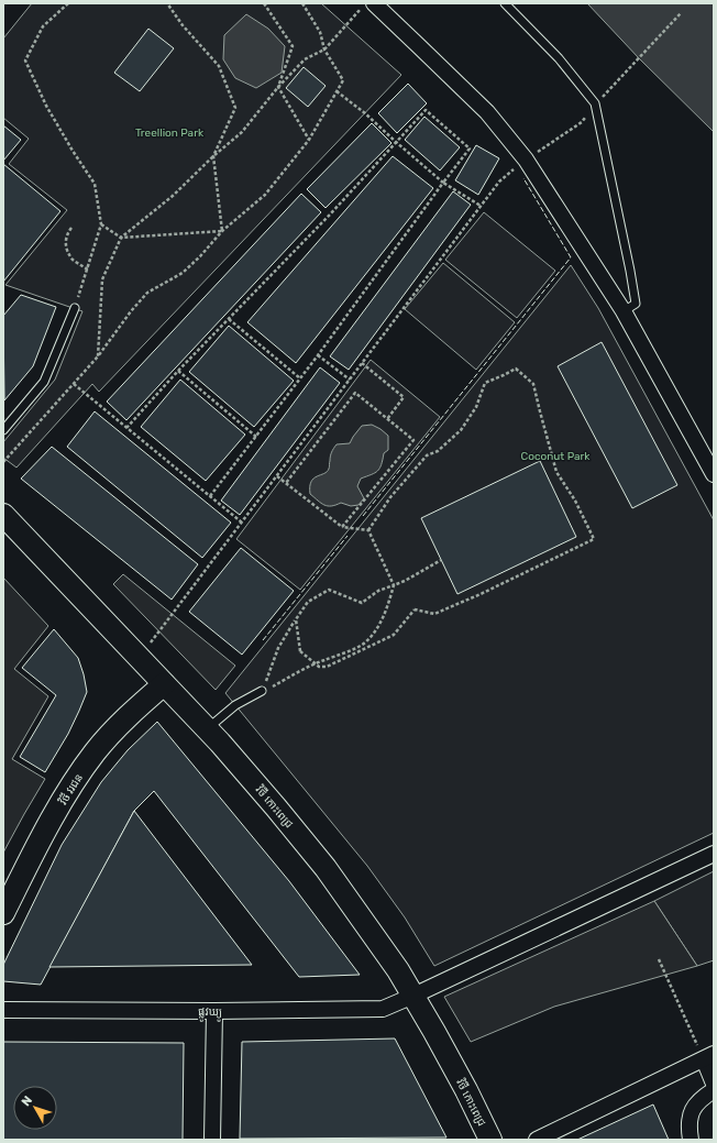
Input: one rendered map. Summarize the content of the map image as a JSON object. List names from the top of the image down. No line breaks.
{"streets":{"main road":["វិថី វរជន","វិថី កោះពេជ្រ"],"street":["ផ្លូវឃ្យូ"]},"crossings":[["វិថី វរជន","វិថី កោះពេជ្រ"],["វិថី កោះពេជ្រ","ផ្លូវឃ្យូ"]],"parks":["Treellion Park","Coconut Park"],"north":"top left"}
